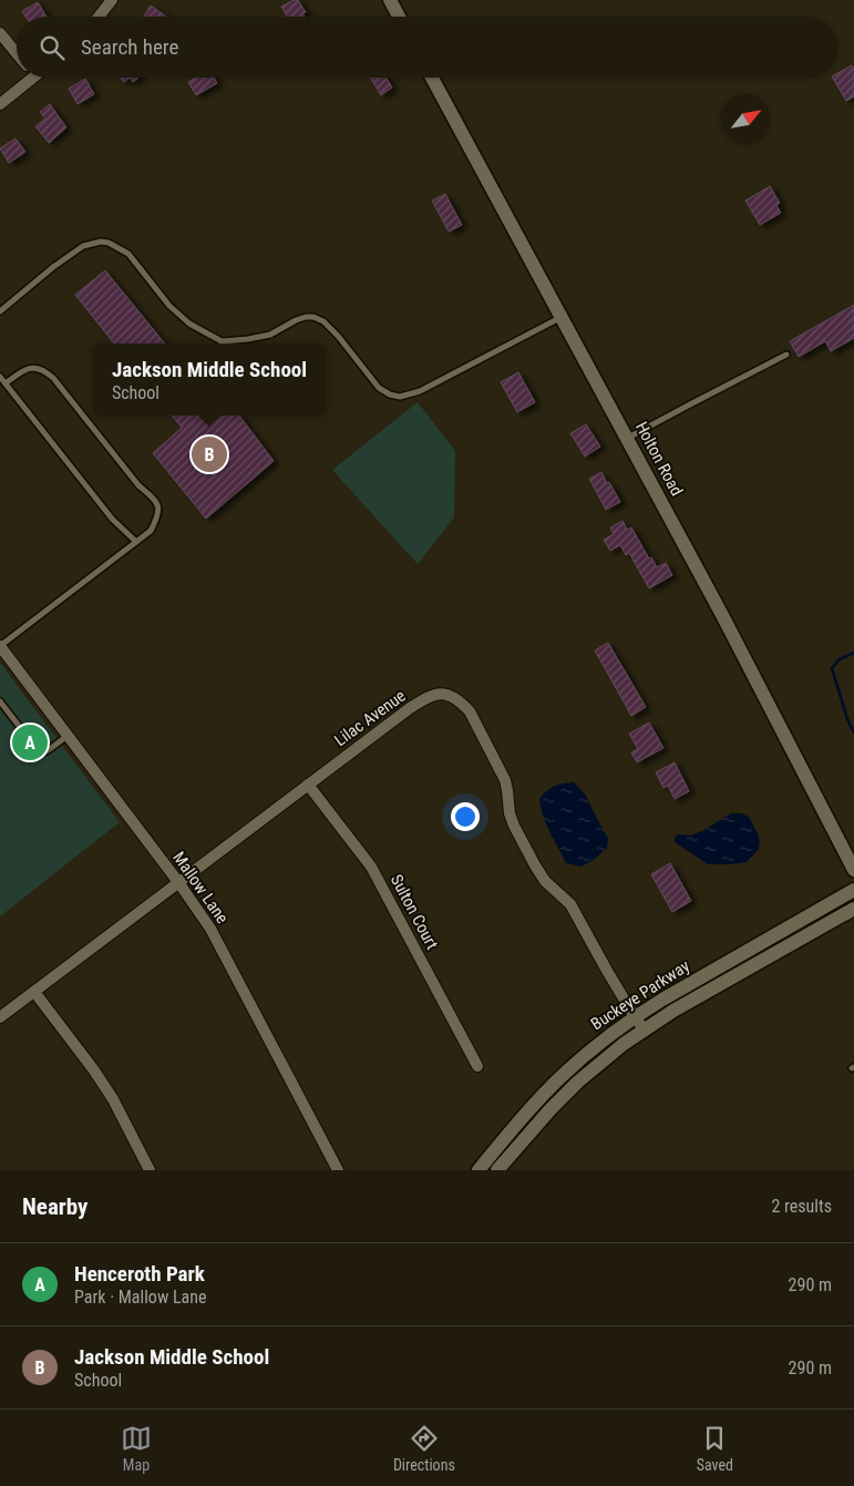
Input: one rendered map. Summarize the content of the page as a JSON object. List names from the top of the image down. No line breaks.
{"streets":{"street":["Holton Road","Lilac Avenue","Mallow Lane","Sulton Court","Buckeye Parkway"]},"crossings":[["Lilac Avenue","Mallow Lane"],["Lilac Avenue","Sulton Court"],["Lilac Avenue","Buckeye Parkway"]],"north":"top right","page":{"search":"Search here","popup":["Jackson Middle School","School"],"pins":["B","A"],"heading":["Nearby","2 results"],"list":[{"mark":"A","name":"Henceroth Park","note":"Park · Mallow Lane","value":"290 m"},{"mark":"B","name":"Jackson Middle School","note":"School","value":"290 m"}],"nav":["Map","Directions","Saved"]}}
